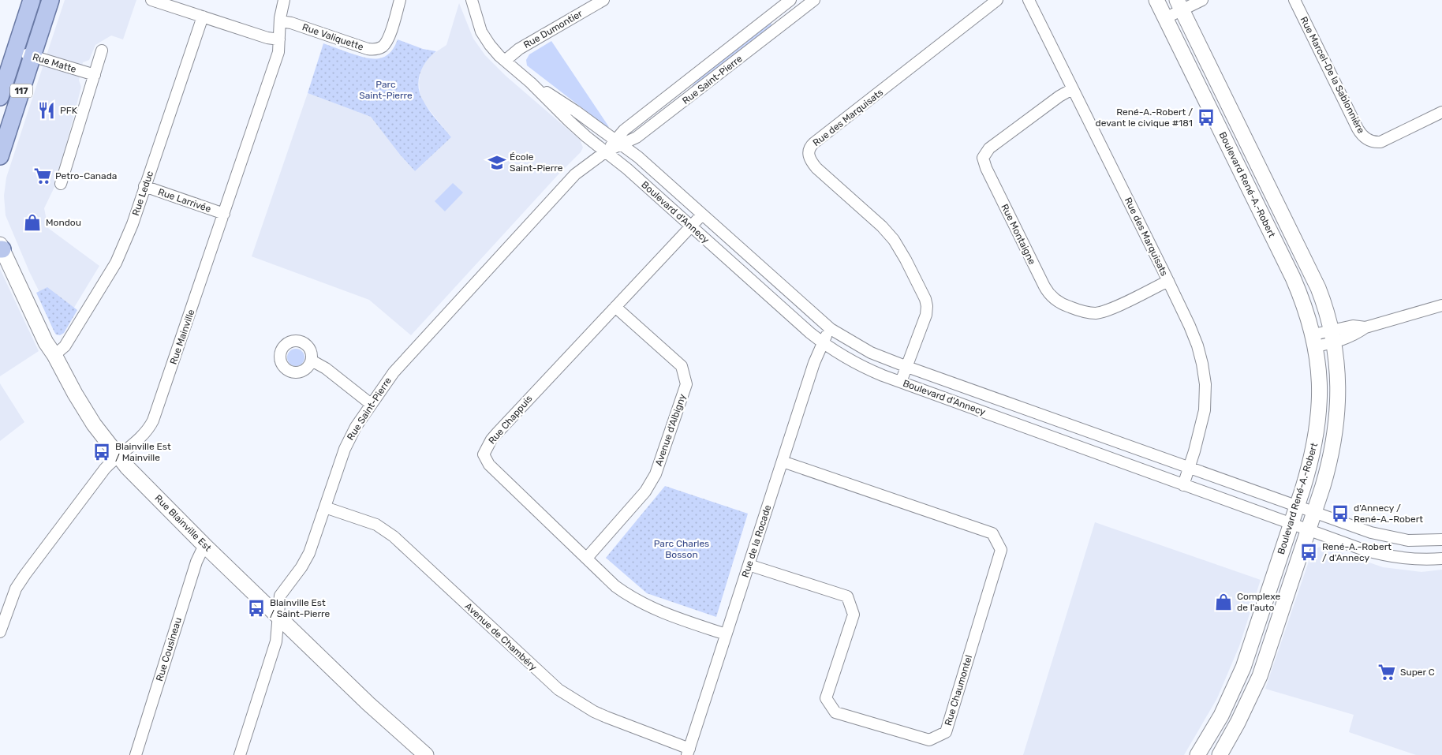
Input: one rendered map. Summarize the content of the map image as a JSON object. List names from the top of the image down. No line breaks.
{"streets":{"main road":["117"],"street":["Rue Dumontier","Rue Valiquette","Rue Matte","Rue Marcel-De la Sablonnière","Rue Saint-Pierre","Rue des Marquisats","Boulevard René-A.-Robert","Rue Leduc","Rue Larrivée","Boulevard d'Annecy","Rue Montaigne","Rue Mainville","Rue Chappuis","Avenue d'Albigny","Rue Blainville Est","Rue de la Rocade","Avenue de Chambéry","Rue Cousineau","Rue Chaumontel"]},"crossings":[["Rue Dumontier","Boulevard d'Annecy"],["Rue Valiquette","Rue Mainville"],["Rue Matte","117"],["Rue Saint-Pierre","Boulevard d'Annecy"],["Rue Saint-Pierre","Rue Blainville Est"],["Rue Saint-Pierre","Avenue de Chambéry"],["Rue des Marquisats","Boulevard d'Annecy"],["Rue des Marquisats","Rue Montaigne"],["Boulevard René-A.-Robert","Boulevard d'Annecy"],["Rue Leduc","Rue Larrivée"],["Rue Leduc","Rue Blainville Est"],["Rue Larrivée","Rue Mainville"],["Boulevard d'Annecy","Rue Chappuis"],["Boulevard d'Annecy","Rue de la Rocade"],["Rue Mainville","Rue Blainville Est"],["Rue Chappuis","Avenue d'Albigny"],["Rue Chappuis","Rue de la Rocade"],["Rue Blainville Est","Rue Cousineau"],["Rue de la Rocade","Avenue de Chambéry"],["Rue de la Rocade","Rue Chaumontel"]],"parks":["Parc Saint-Pierre","Parc Charles Bosson"],"places":{"restaurant":["PFK"],"bus stop":["René-A.-Robert / devant le civique #181","Blainville Est / Mainville","d'Annecy / René-A.-Robert","René-A.-Robert / d'Annecy","Blainville Est / Saint-Pierre"],"school or university":["École Saint-Pierre"],"supermarket":["Petro-Canada","Super C"],"shop":["Mondou","Complexe de l'auto"]}}
